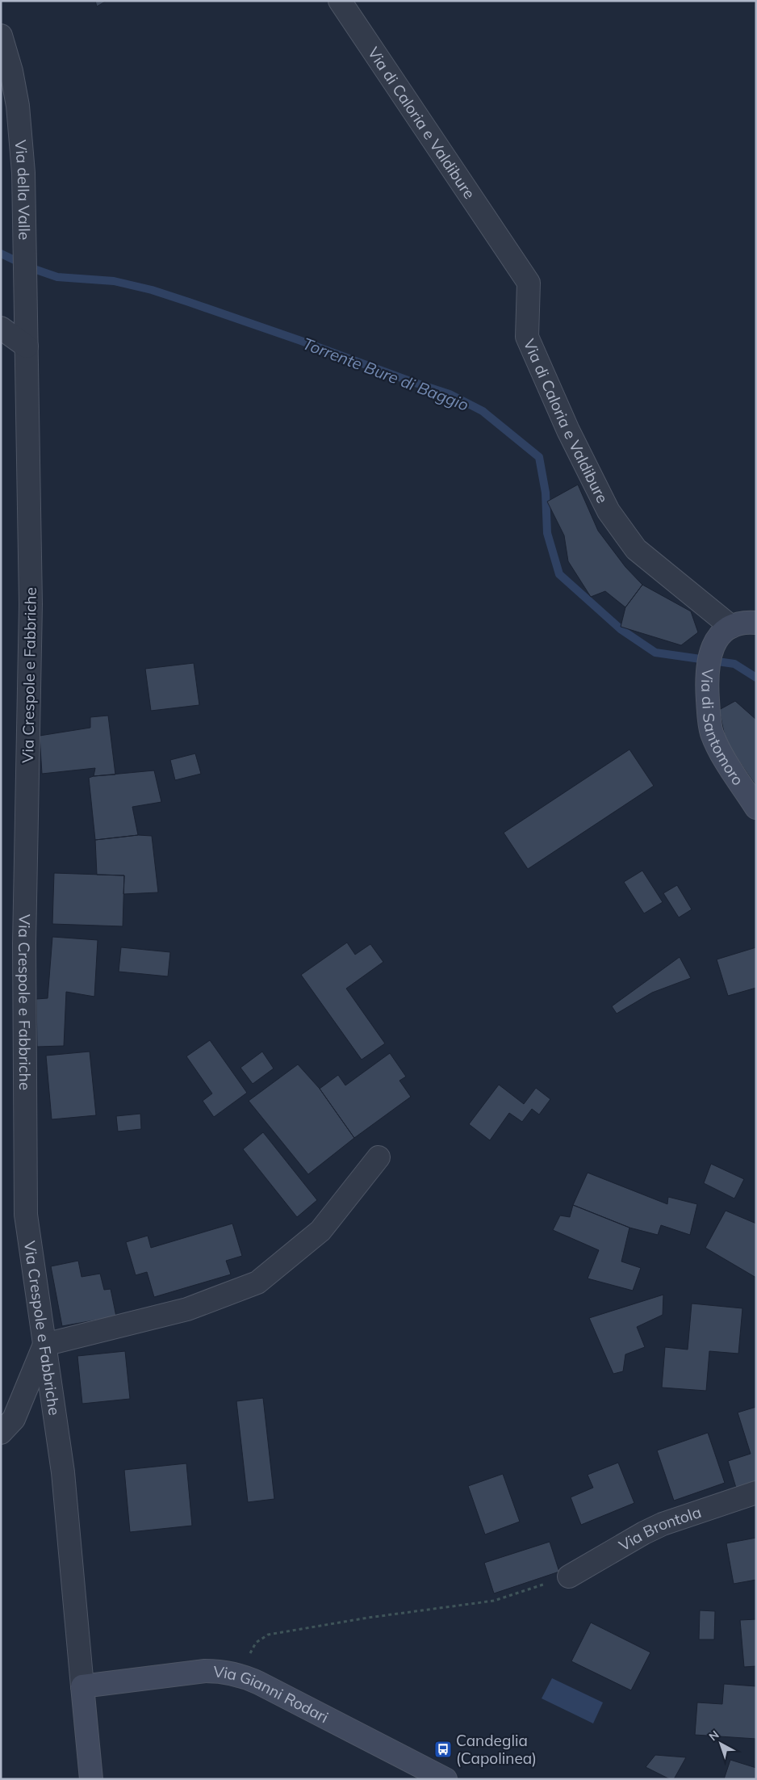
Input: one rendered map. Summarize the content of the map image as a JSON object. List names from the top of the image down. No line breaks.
{"streets":{"main road":["Via di Santomoro","Via Gianni Rodari"],"street":["Via di Caloria e Valdibure","Via della Valle","Via Crespole e Fabbriche","Via Brontola"]},"crossings":[["Via di Caloria e Valdibure","Via di Santomoro"],["Via della Valle","Via Crespole e Fabbriche"],["Via Crespole e Fabbriche","Via Gianni Rodari"]],"water":["Torrente Bure di Baggio"],"places":{"bus stop":["Candeglia (Capolinea)"]},"north":"top left"}
